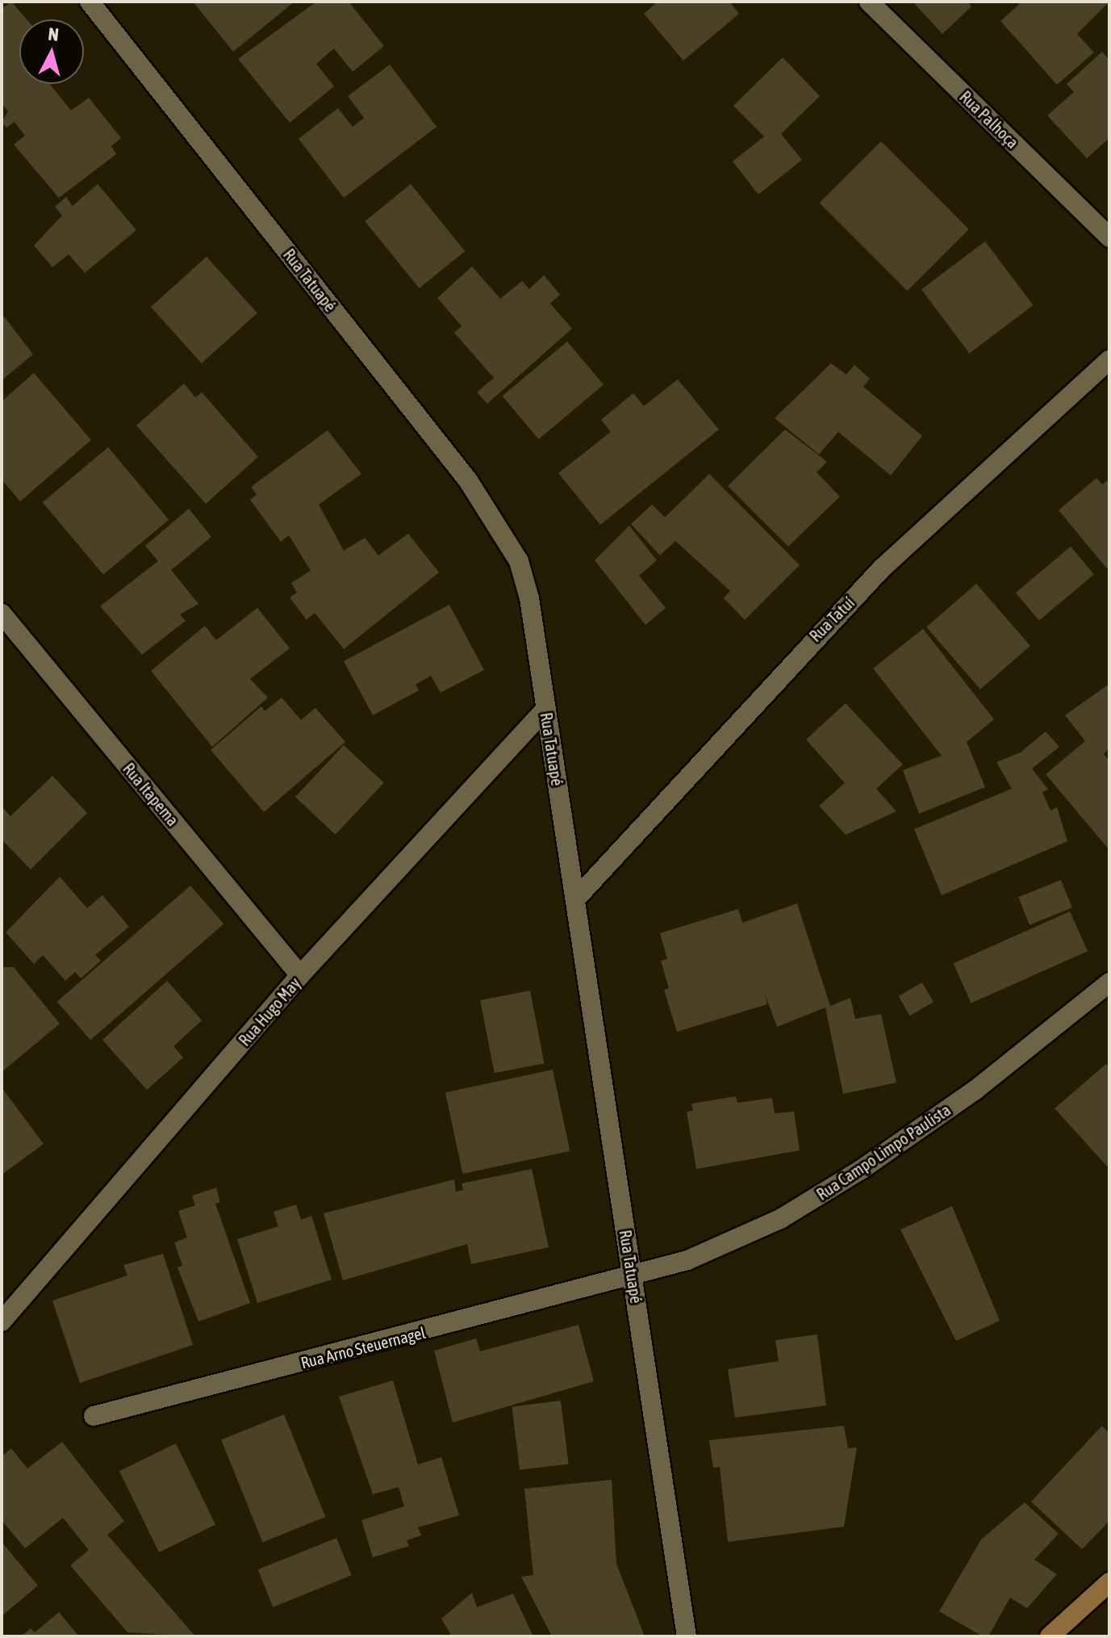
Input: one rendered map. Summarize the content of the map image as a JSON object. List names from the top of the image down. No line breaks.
{"streets":{"street":["Rua Palhoça","Rua Tatuapé","Rua Tatuí","Rua Itapema","Rua Hugo May","Rua Campo Limpo Paulista","Rua Arno Steuernagel"]},"crossings":[["Rua Tatuapé","Rua Tatuí"],["Rua Tatuapé","Rua Hugo May"],["Rua Tatuapé","Rua Campo Limpo Paulista"],["Rua Tatuapé","Rua Arno Steuernagel"],["Rua Itapema","Rua Hugo May"],["Rua Campo Limpo Paulista","Rua Arno Steuernagel"]],"north":"top"}
